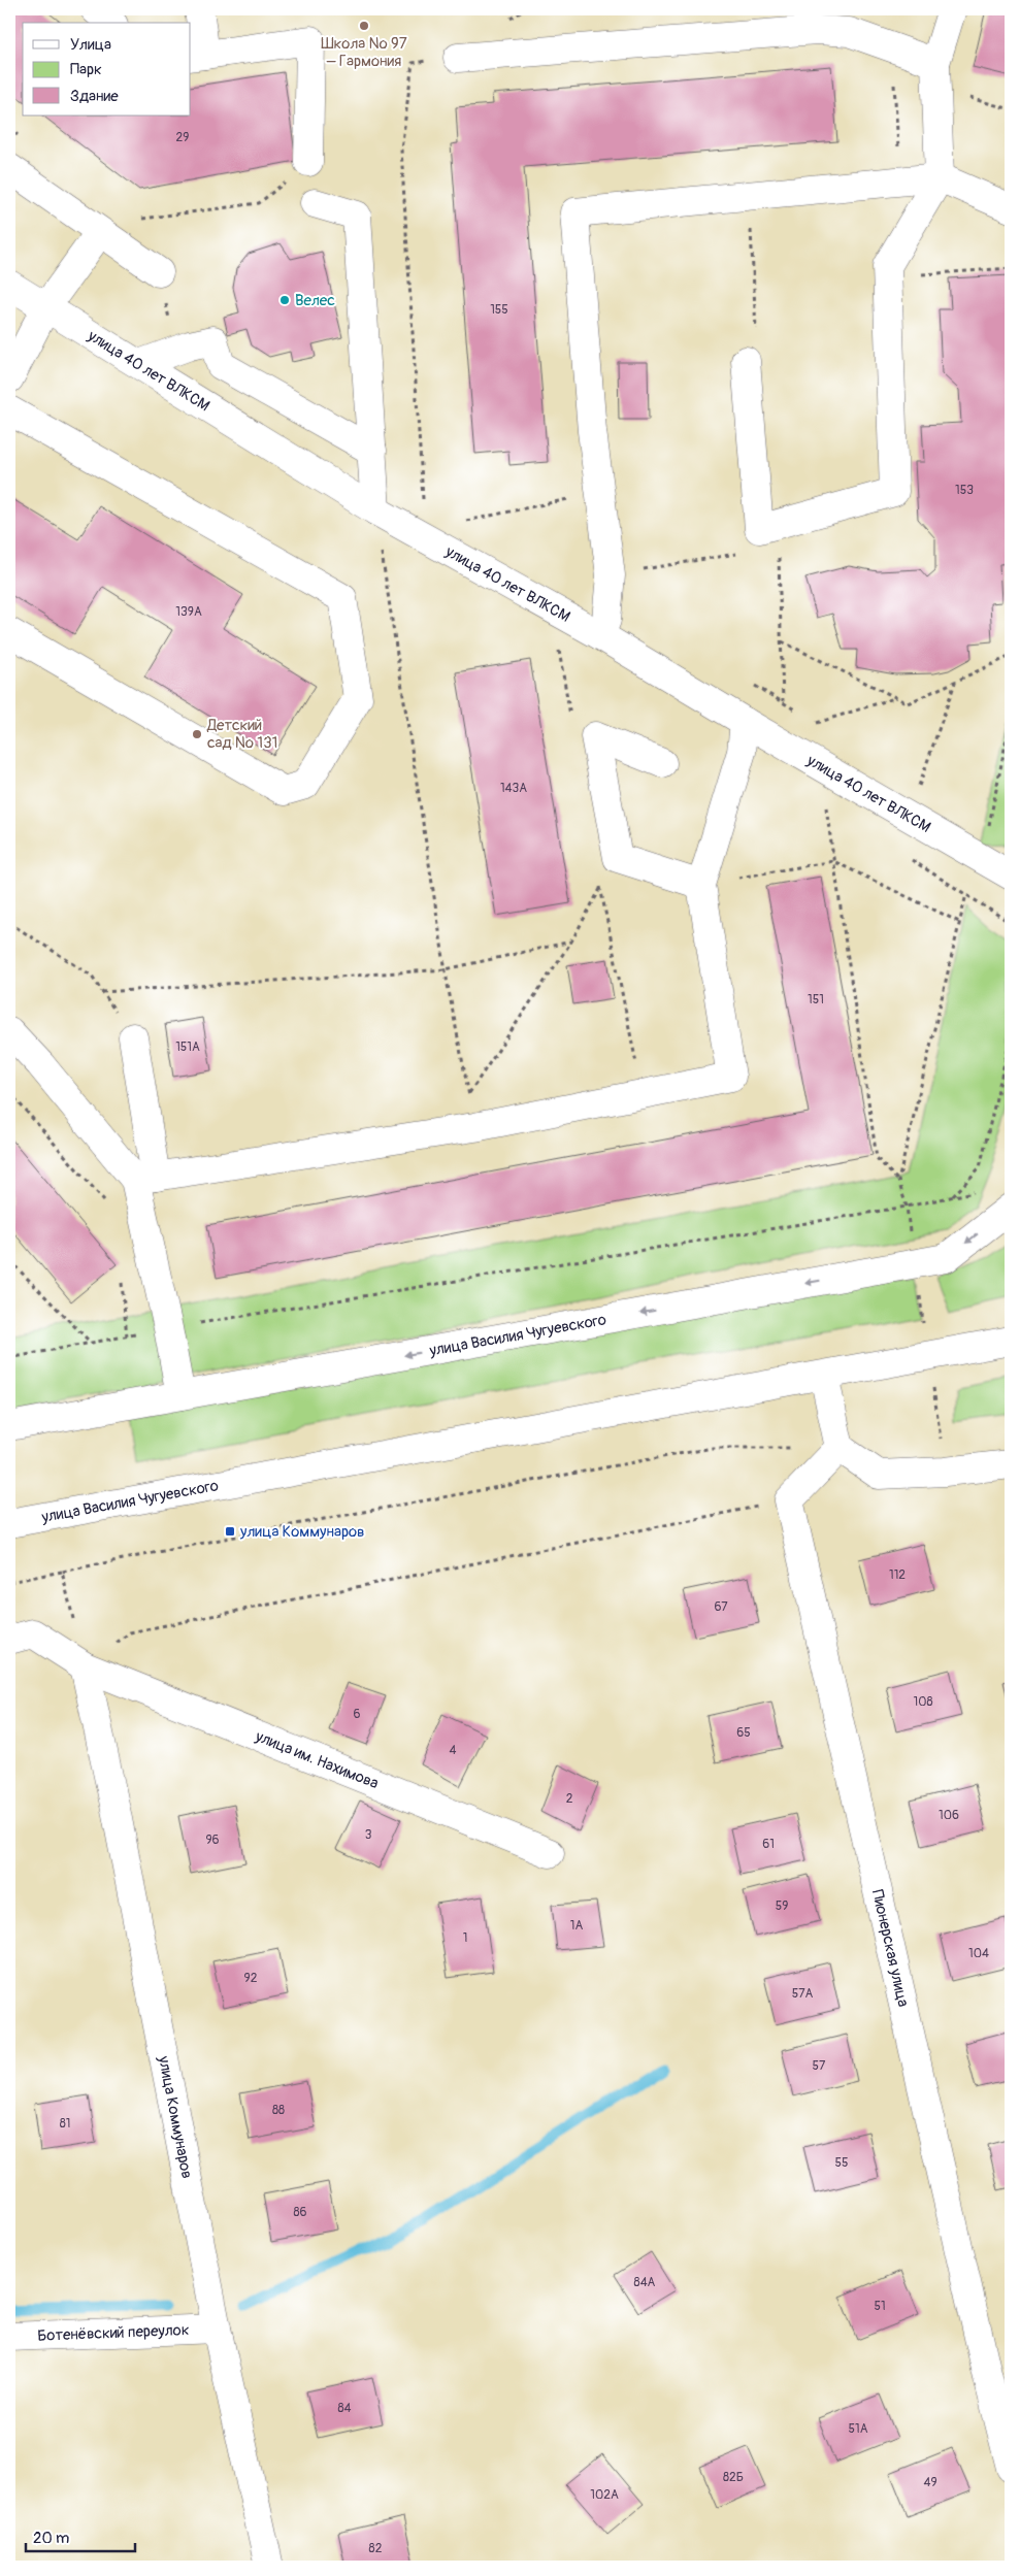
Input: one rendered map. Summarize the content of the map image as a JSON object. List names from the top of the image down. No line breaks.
{"streets":{"street":["улица 40 лет ВЛКСМ","улица Василия Чугуевского","улица им. Нахимова","Пионерская улица","улица Коммунаров","Ботенёвский переулок"]},"crossings":[["улица им. Нахимова","улица Коммунаров"],["улица Коммунаров","Ботенёвский переулок"]],"places":{"other":["Школа № 97 – Гармония","Велес","Детский сад № 131"],"transit":["улица Коммунаров"]},"house_numbers":["29","155","153","139А","143А","151","151А","112","67","108","6","65","4","2","106","3","96","61","59","1А","1","104","92","57А","57","88","81","55","86","84А","51","84","51А","82Б","49","102А","82"],"legend":["Улица","Парк","Здание"],"scale_bar":"20 m"}
